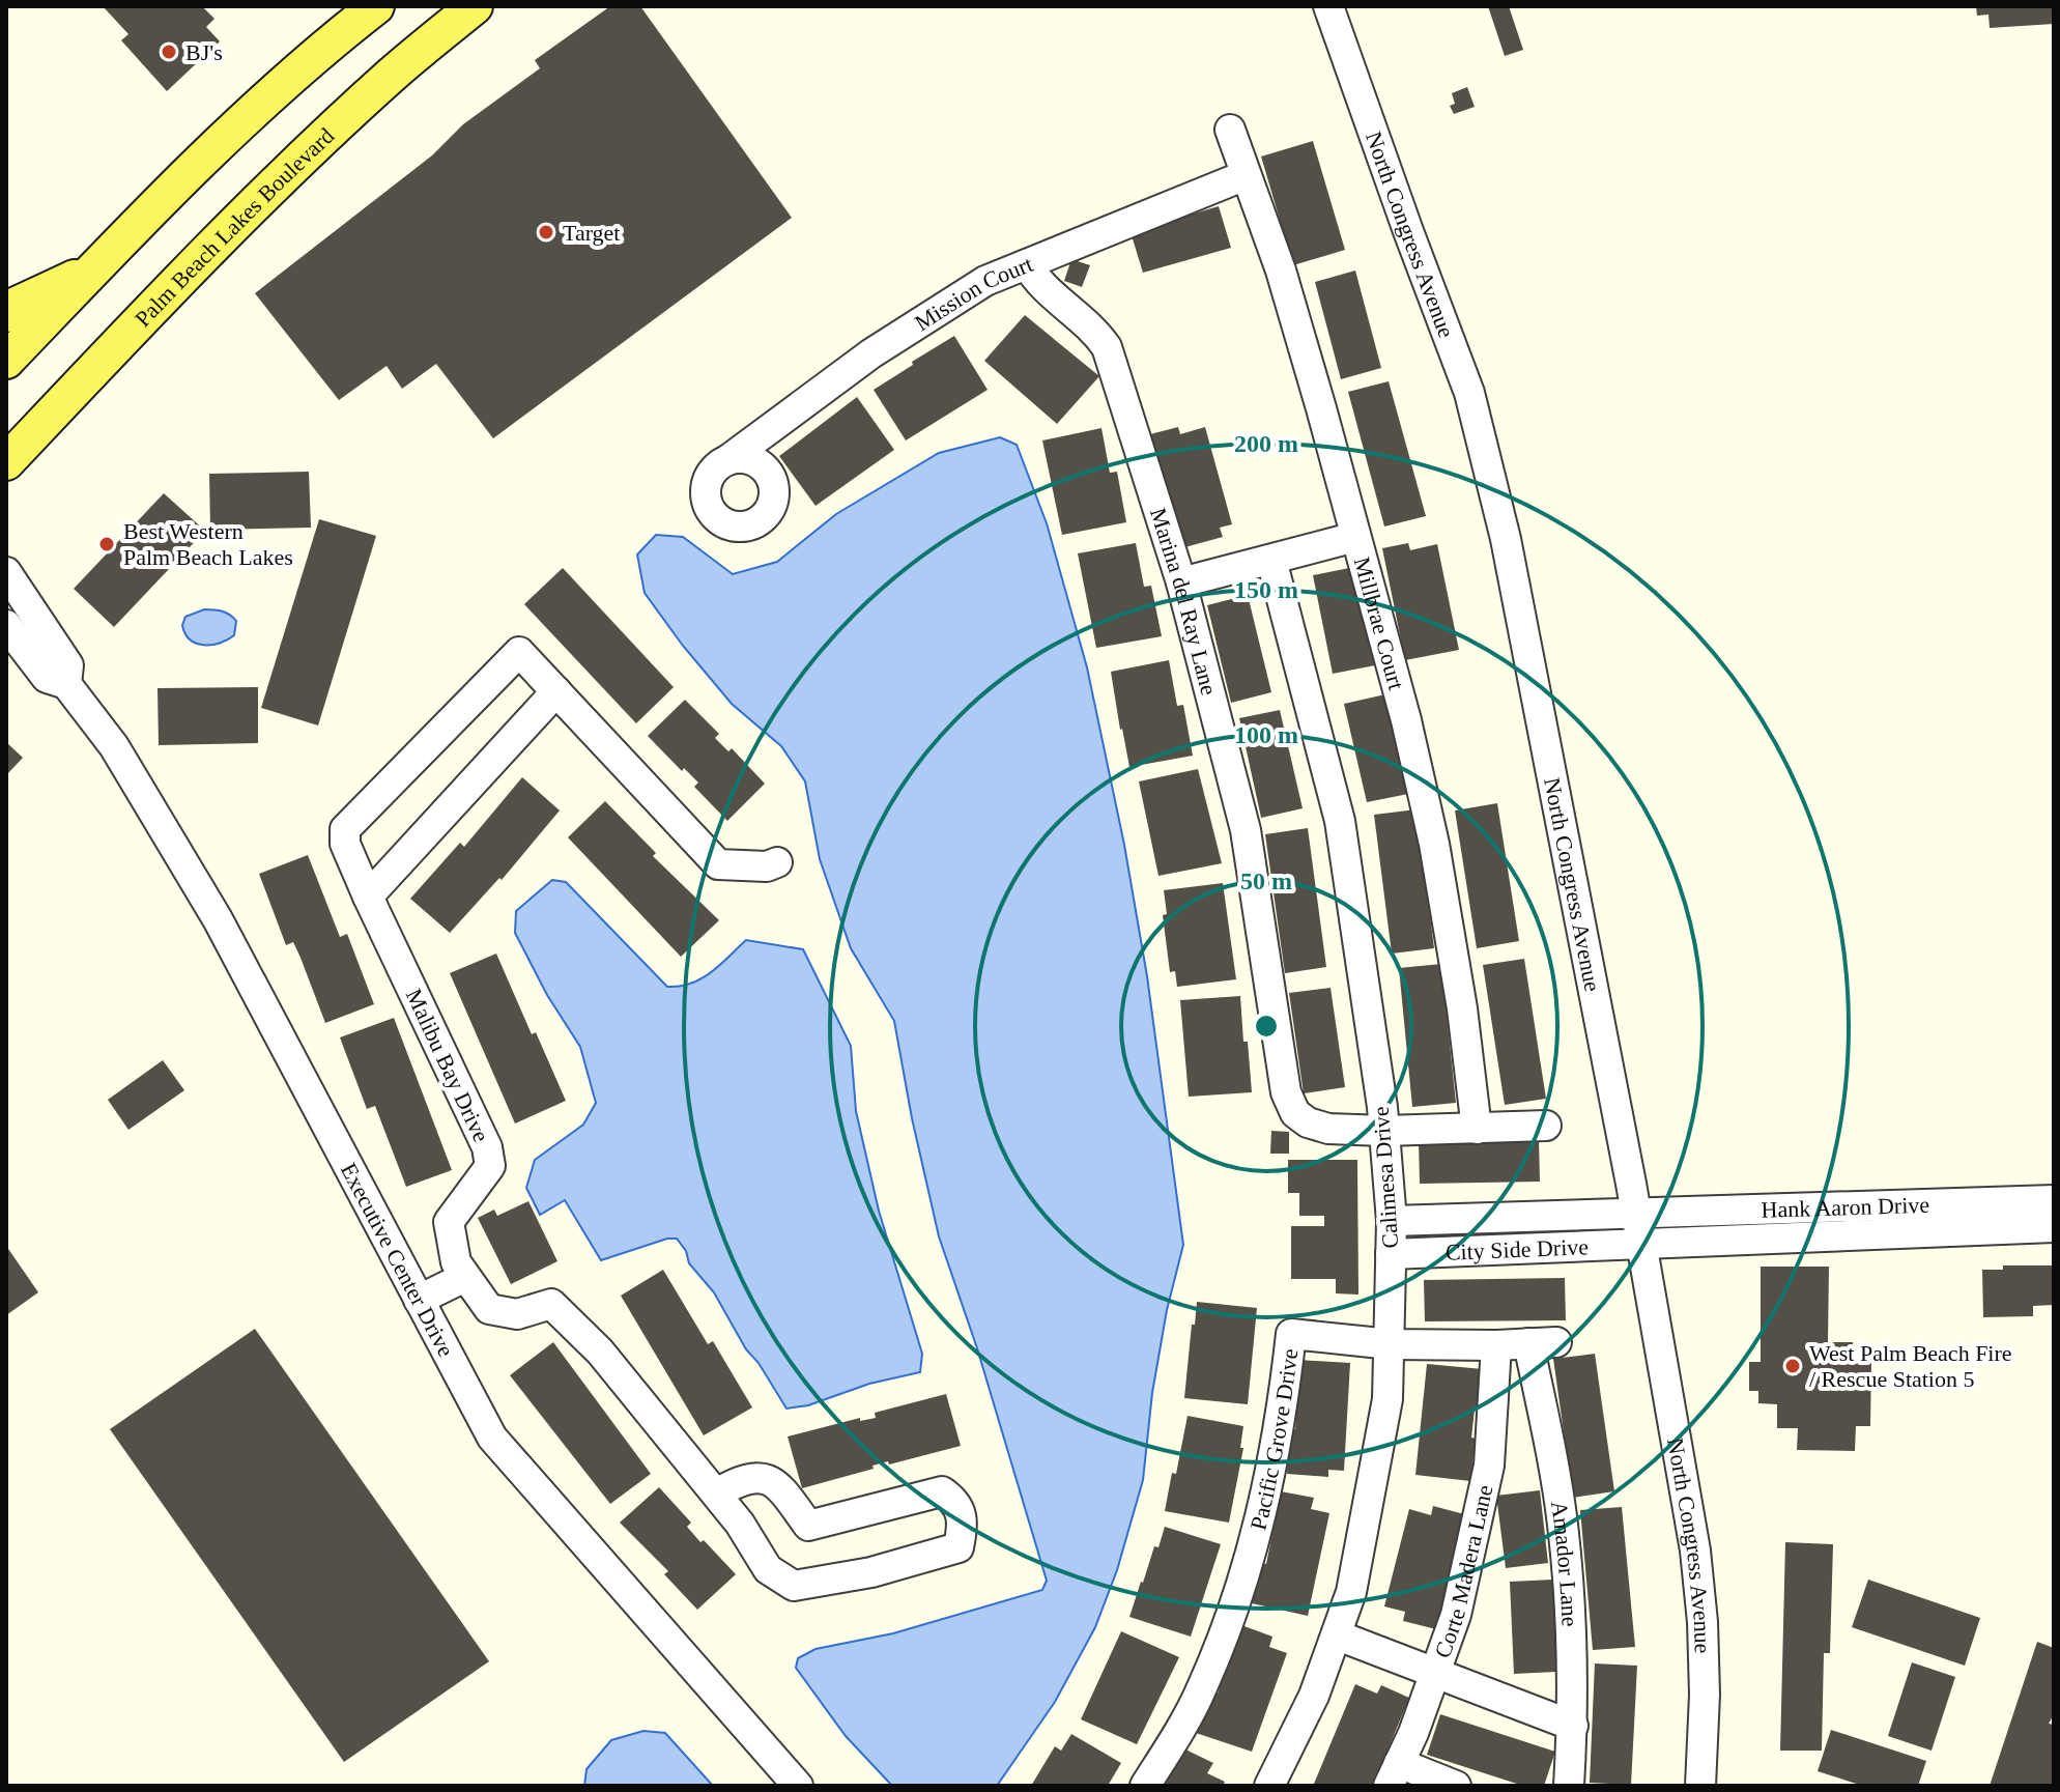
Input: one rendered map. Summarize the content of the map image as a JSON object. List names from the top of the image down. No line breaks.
{"streets":{"main road":["Palm Beach Lakes Boulevard"],"street":["North Congress Avenue","Mission Court","Marina del Ray Lane","Millbrae Court","Malibu Bay Drive","Calimesa Drive","Hank Aaron Drive","City Side Drive","Executive Center Drive","Pacific Grove Drive","Amador Lane","Corte Madera Lane"]},"crossings":[["North Congress Avenue","Hank Aaron Drive"],["North Congress Avenue","City Side Drive"],["Mission Court","Marina del Ray Lane"],["Mission Court","Millbrae Court"],["Marina del Ray Lane","Millbrae Court"],["Marina del Ray Lane","Calimesa Drive"],["Calimesa Drive","City Side Drive"],["Calimesa Drive","Pacific Grove Drive"],["Hank Aaron Drive","City Side Drive"],["Pacific Grove Drive","Amador Lane"],["Pacific Grove Drive","Corte Madera Lane"]],"places":["BJ's","Target","Best Western Palm Beach Lakes","West Palm Beach Fire / Rescue Station 5"],"rings":["200 m","150 m","100 m","50 m"]}
